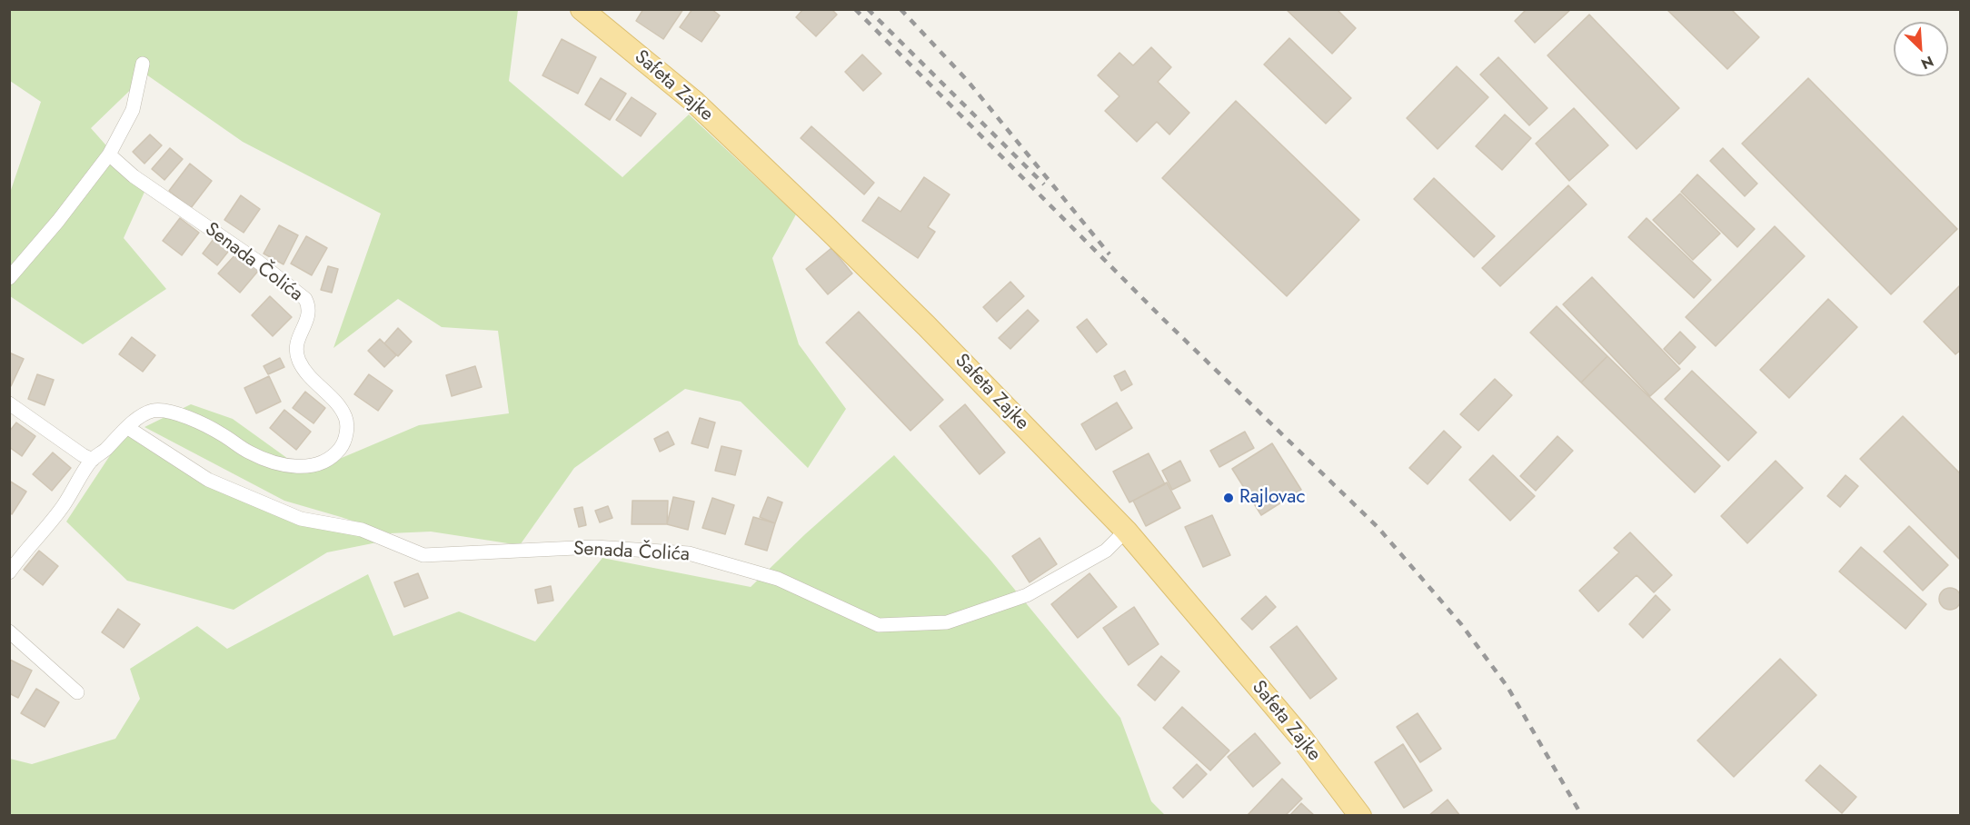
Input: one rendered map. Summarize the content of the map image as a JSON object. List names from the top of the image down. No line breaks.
{"streets":{"main road":["Safeta Zajke"],"street":["Senada Čolića"]},"crossings":[["Safeta Zajke","Senada Čolića"]],"places":["Rajlovac"],"north":"bottom right"}
